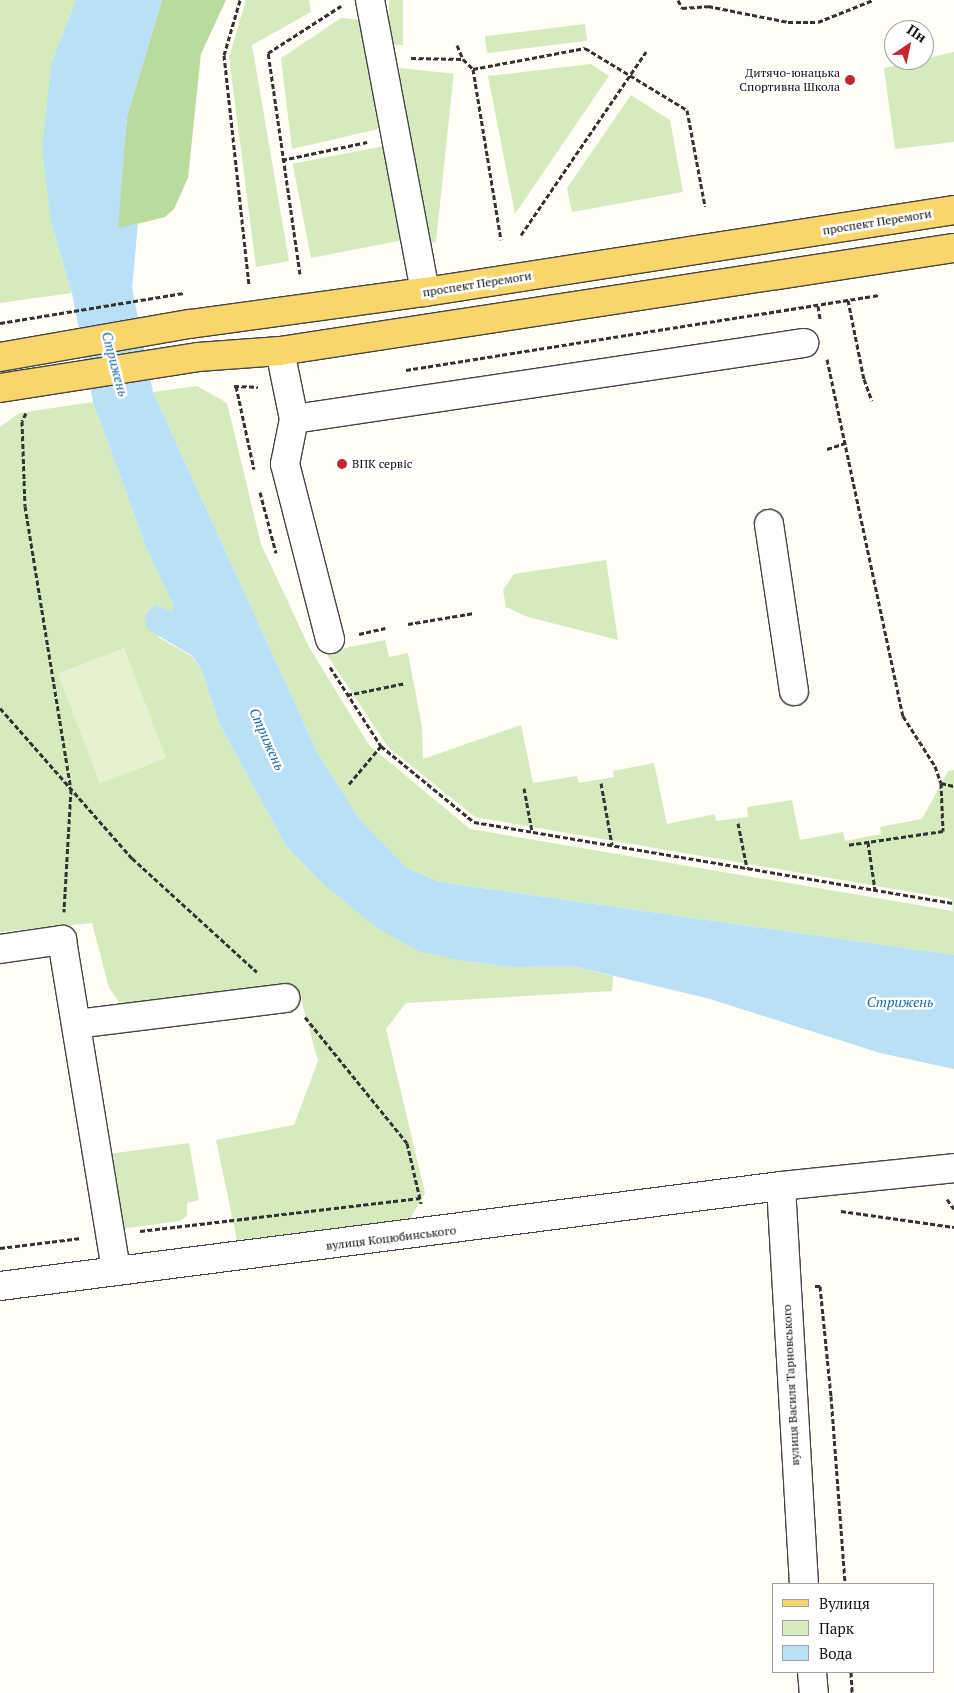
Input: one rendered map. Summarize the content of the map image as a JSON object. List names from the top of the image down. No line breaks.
{"streets":{"main road":["проспект Перемоги"],"street":["вулиця Коцюбинського","вулиця Василя Тарновського"]},"crossings":[["вулиця Коцюбинського","вулиця Василя Тарновського"]],"water":["Стрижень"],"places":["Дитячо-юнацька Спортивна Школа","ВПК сервіс"],"legend":["Вулиця","Парк","Вода"],"north":"top right"}
